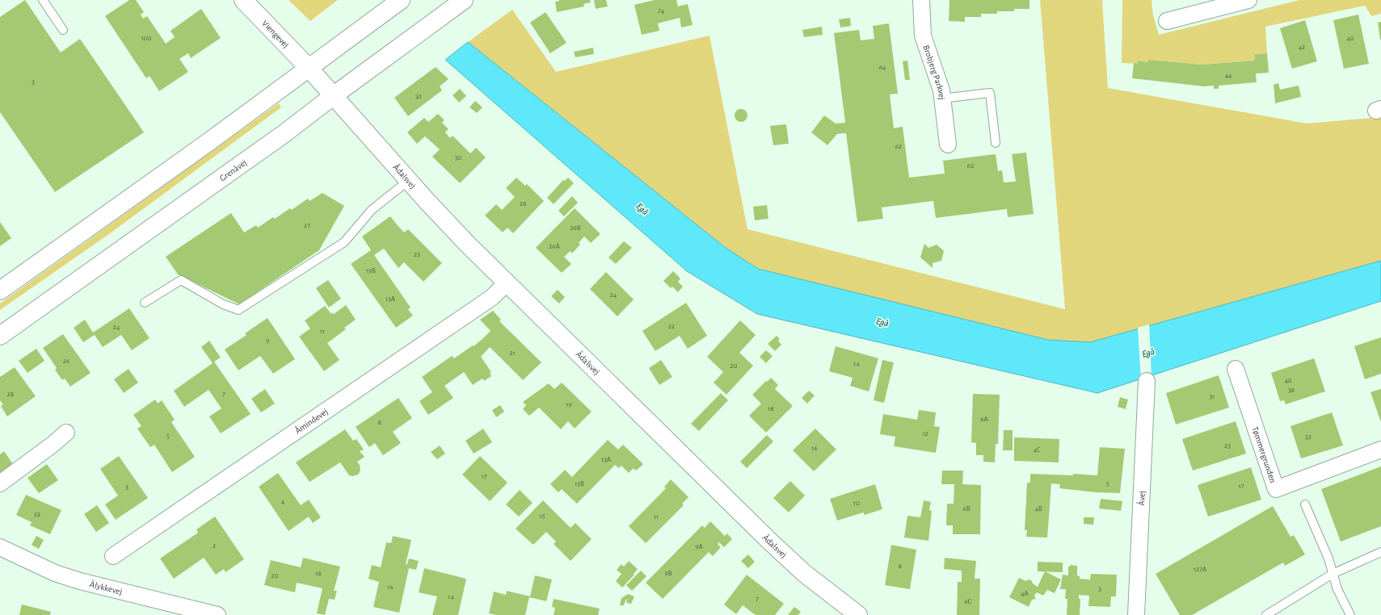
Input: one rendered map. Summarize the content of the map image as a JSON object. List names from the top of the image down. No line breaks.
{"streets":{"main road":["Viengevej","Grenåvej","Ådalsvej"],"street":["Brobjerg Parkvej","Åmindevej","Tømmergrunden","Åvej","Ålykkevej"]},"crossings":[["Viengevej","Grenåvej"],["Viengevej","Ådalsvej"],["Grenåvej","Ådalsvej"],["Ådalsvej","Åmindevej"]],"water":["Egå"],"house_numbers":["74","100","40","42","64","44","3","32","62","30","60","28","27","26B","26A","23","13B","24","13A","22","24","11","9","21","26","14","20","40","38","28","7","31","19","18","6A","8","12","5","32","23","16","4C","13A","17","13B","5","17","3","4","10","6B","4B","22","15","11","2","9A","8","127A","18","9B","20","16","3","4A","14","7","6C"]}
